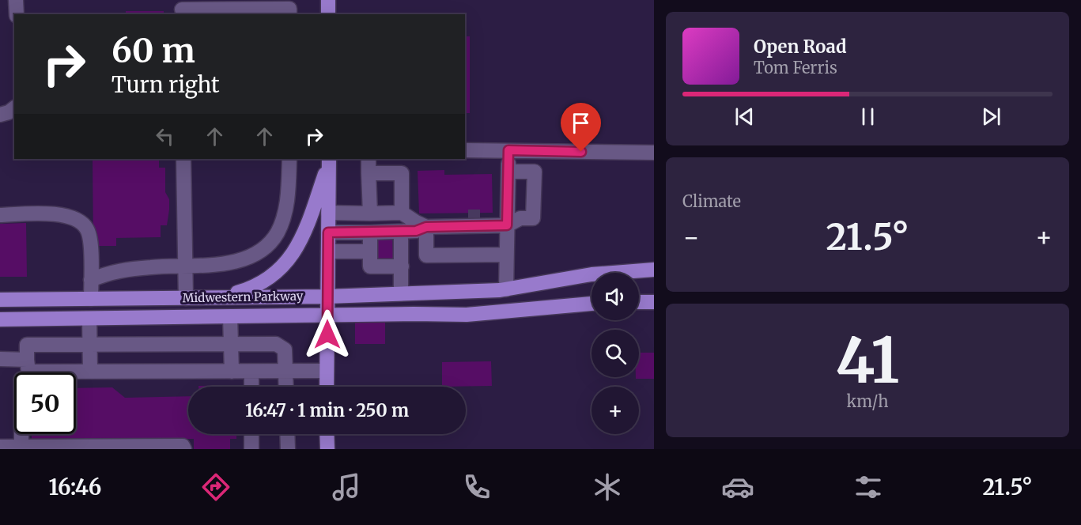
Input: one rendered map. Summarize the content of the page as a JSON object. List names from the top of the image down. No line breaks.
{"streets":{"main road":["Midwestern Parkway"]},"page":{"turn":["60 m","Turn right"],"song":["Open Road","Tom Ferris"],"tile":["Climate",["41","km/h"]],"heat":["−","21.5°","+"],"map_buttons":"+","limit":"50","trip":"16:47 · 1 min · 250 m","tabs":["16:46","21.5°"]}}
